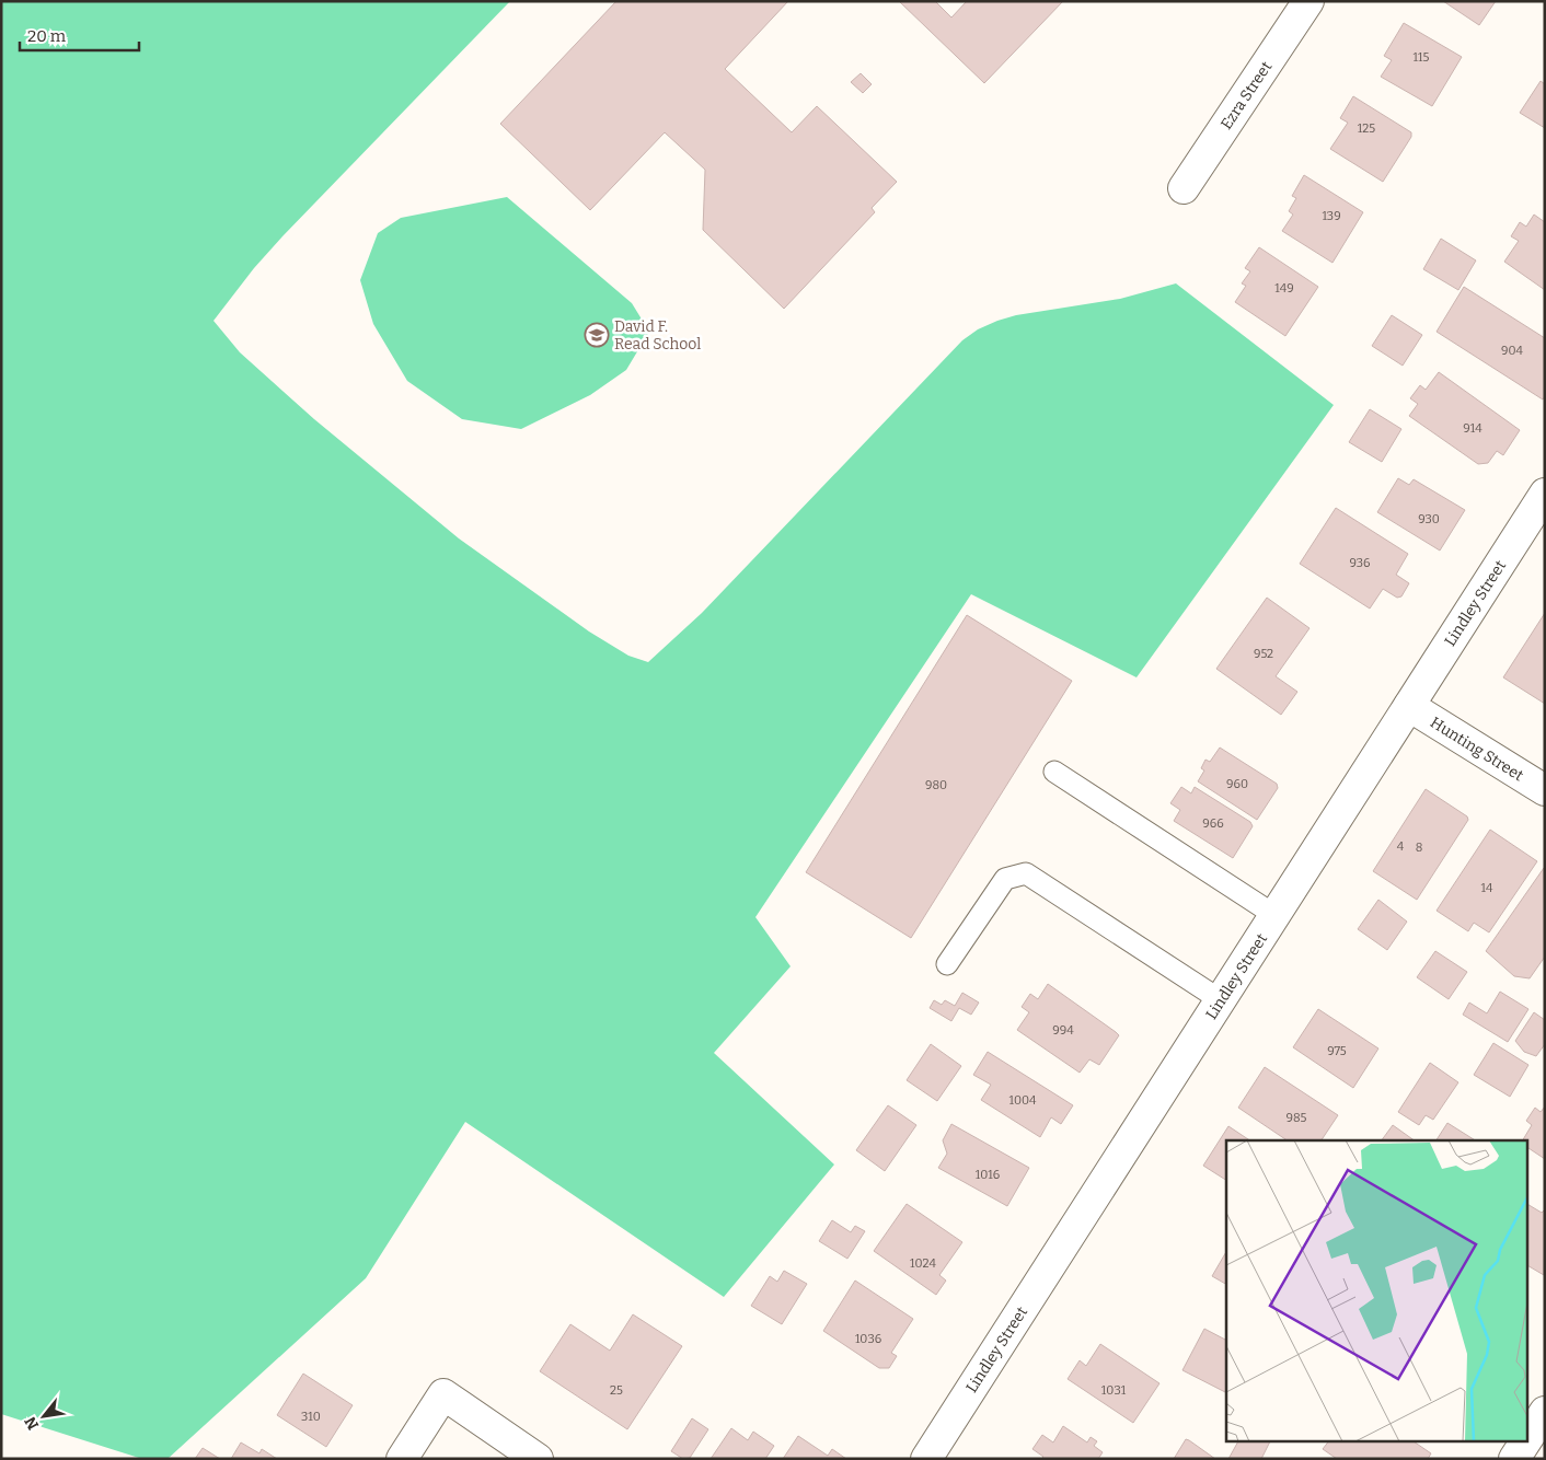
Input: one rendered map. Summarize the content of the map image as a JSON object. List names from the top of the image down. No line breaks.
{"streets":{"main road":["Ezra Street","Lindley Street","Hunting Street"]},"crossings":[["Lindley Street","Hunting Street"]],"places":{"school or university":["David F. Read School"]},"house_numbers":["115","125","139","149","904","914","930","936","952","960","980","966","4","8","14","994","975","1004","985","1016","1024","1036","25","1031","310"],"scale_bar":"20 m","north":"bottom left"}
